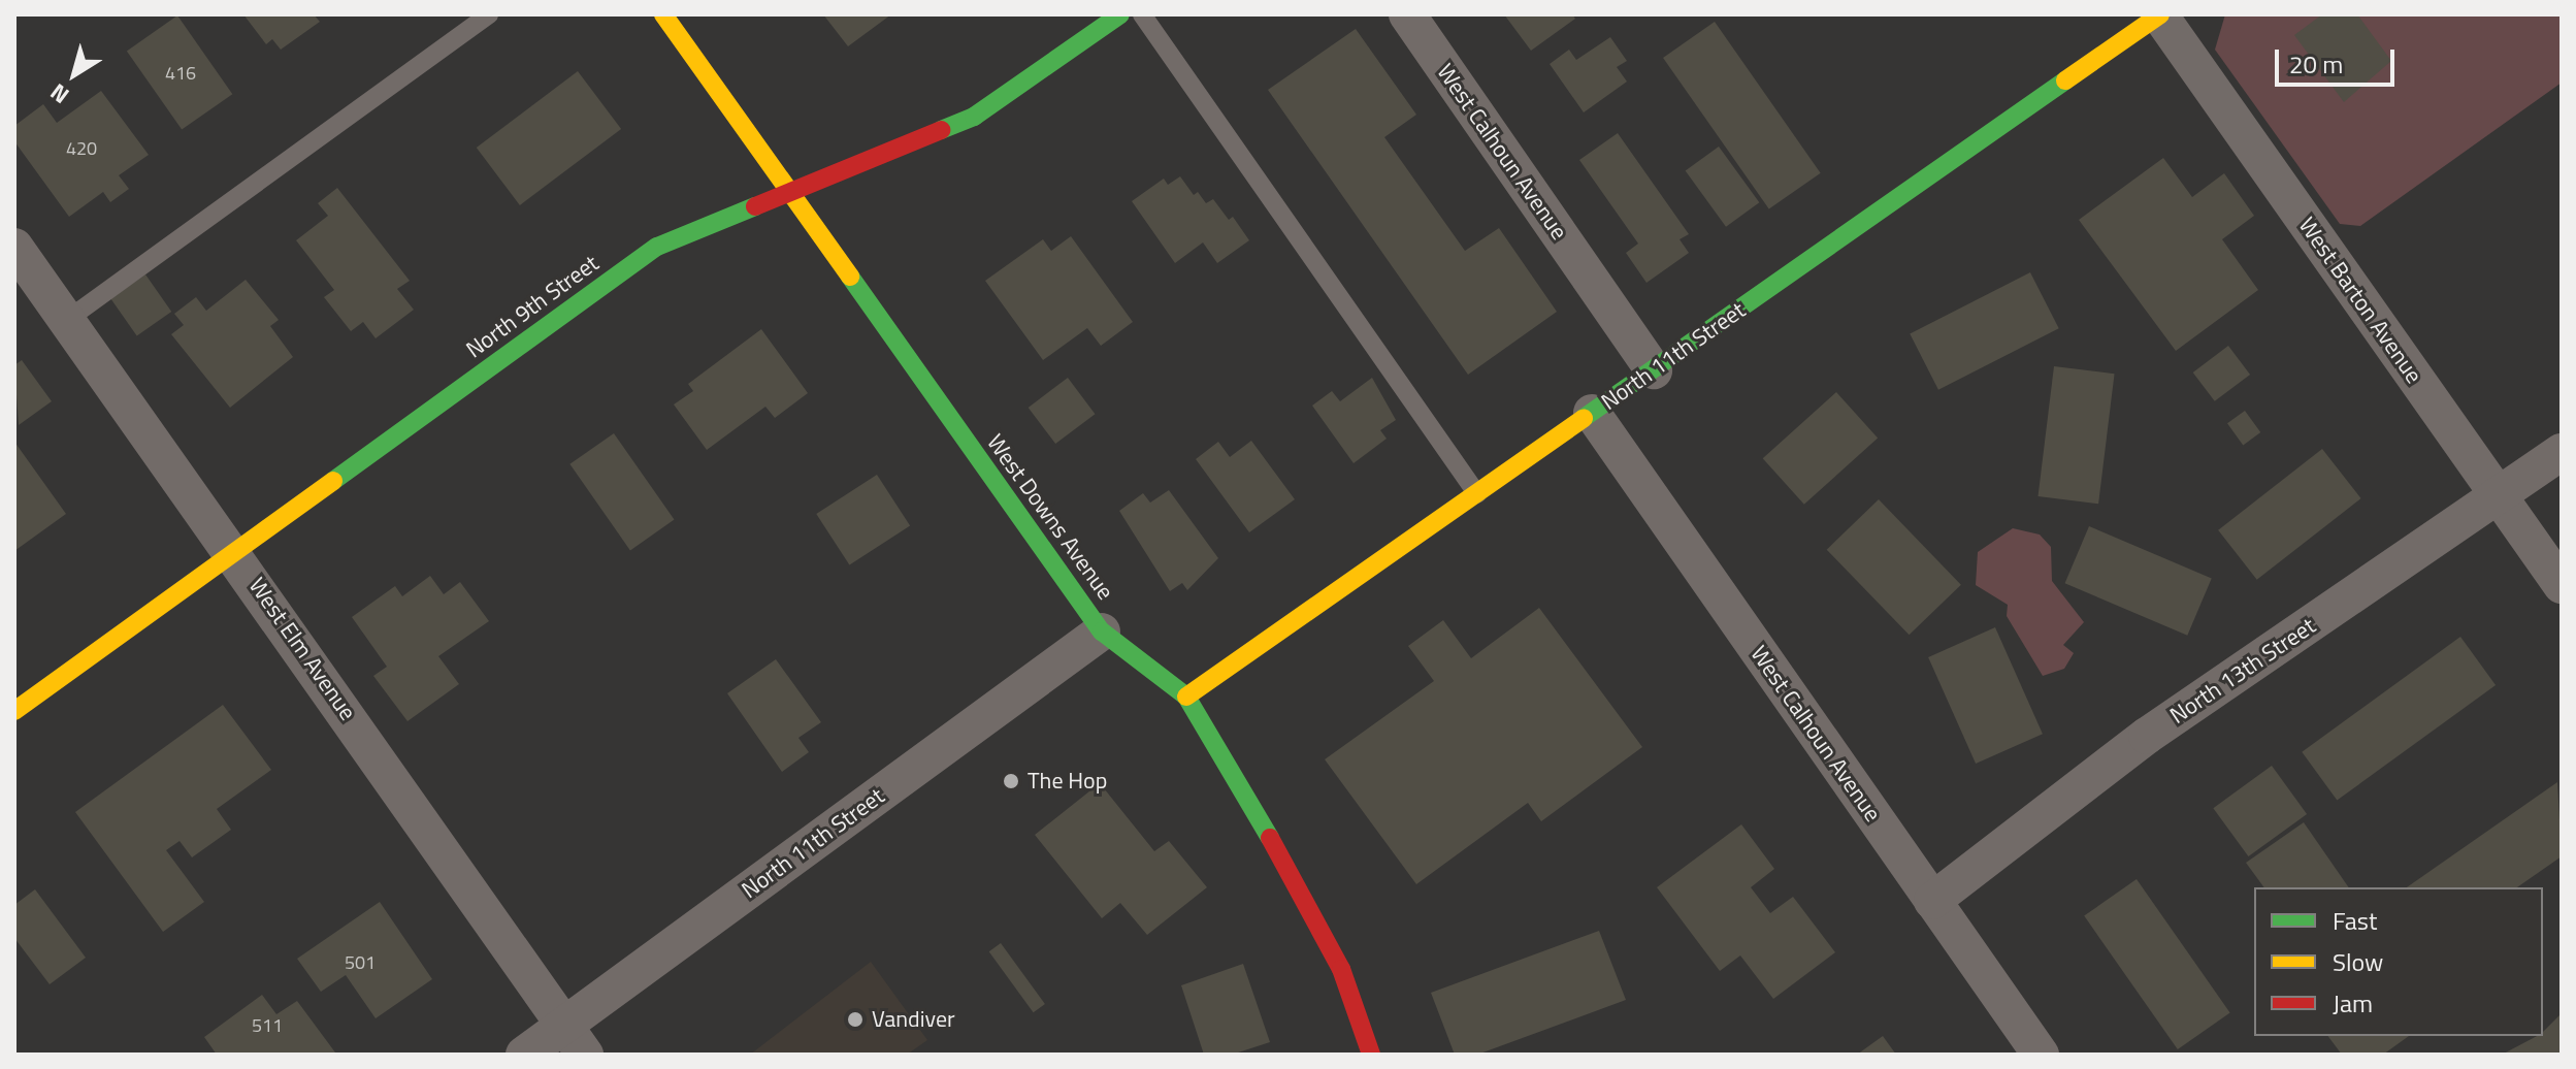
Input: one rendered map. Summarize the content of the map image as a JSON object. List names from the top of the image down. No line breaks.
{"streets":{"street":["West Calhoun Avenue","West Barton Avenue","North 9th Street","North 11th Street","West Downs Avenue","West Elm Avenue","North 13th Street"]},"crossings":[["West Calhoun Avenue","North 11th Street"],["West Calhoun Avenue","North 13th Street"],["West Barton Avenue","North 11th Street"],["West Barton Avenue","North 13th Street"],["North 9th Street","West Downs Avenue"],["North 9th Street","West Elm Avenue"],["North 11th Street","West Downs Avenue"],["North 11th Street","West Elm Avenue"]],"places":["The Hop","Vandiver"],"house_numbers":["416","420","501","511"],"legend":["Fast","Slow","Jam"],"scale_bar":"20 m","north":"bottom left"}
